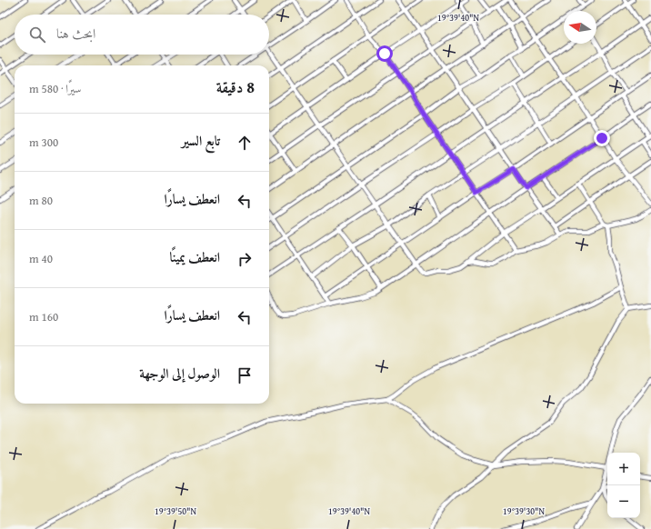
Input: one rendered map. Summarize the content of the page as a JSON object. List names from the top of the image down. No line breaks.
{"north":"left","page":{"search":"ابحث هنا","heading":["8 دقيقة","سيرًا · 580 m"],"list":[["تابع السير","300 m"],["انعطف يسارًا","80 m"],["انعطف يمينًا","40 m"],["انعطف يسارًا","160 m"],"الوصول إلى الوجهة"],"map_buttons":["+","−"]},"coordinates":["19°39'40\"N","19°39'50\"N","19°39'30\"N"]}
